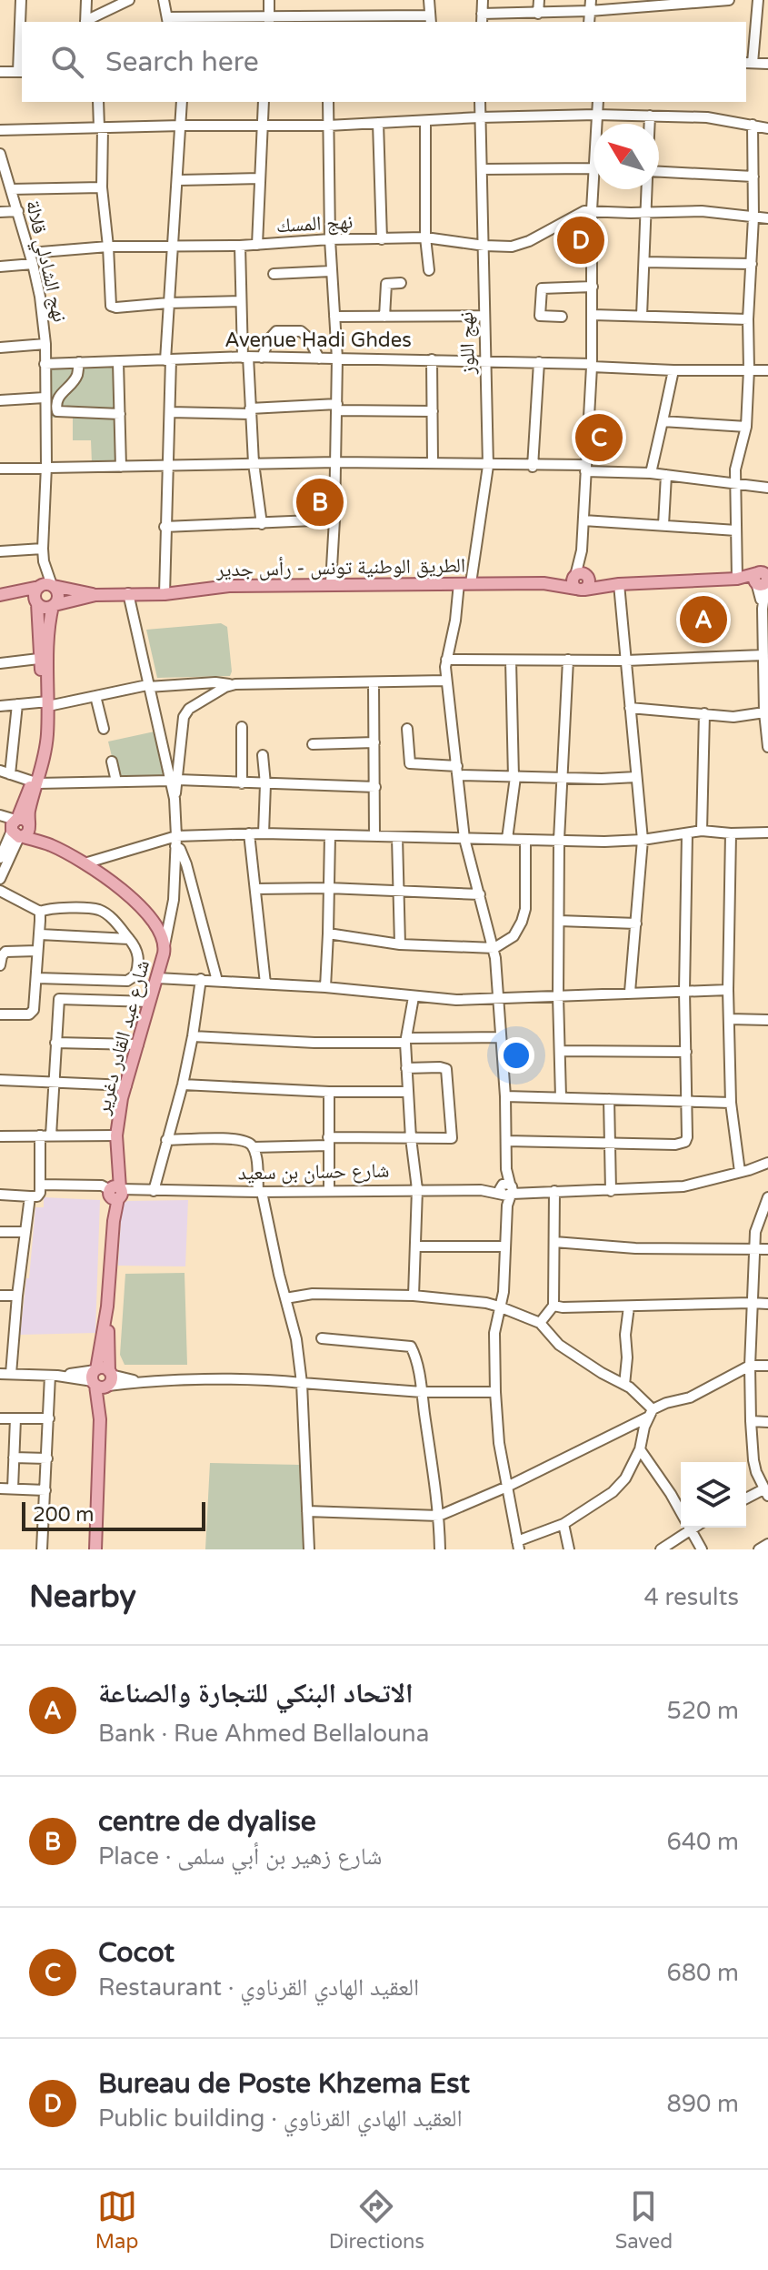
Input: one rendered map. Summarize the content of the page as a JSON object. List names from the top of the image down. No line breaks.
{"streets":{"main road":["الطريق الوطنية تونس - رأس جدير","شارع عبد القادر دغرير"],"street":["نهج المسك","نهج الشادلي قلالة","Avenue Hadi Ghdes","نهج اللوز","شارع حسان بن سعيد"]},"crossings":[["نهج المسك","نهج الشادلي قلالة"],["نهج المسك","نهج اللوز"],["نهج الشادلي قلالة","Avenue Hadi Ghdes"],["نهج الشادلي قلالة","الطريق الوطنية تونس - رأس جدير"],["Avenue Hadi Ghdes","نهج اللوز"],["نهج اللوز","الطريق الوطنية تونس - رأس جدير"],["نهج اللوز","شارع حسان بن سعيد"],["شارع عبد القادر دغرير","شارع حسان بن سعيد"]],"scale_bar":"200 m","north":"top left","page":{"search":"Search here","pins":["D","C","B","A"],"scale":"200 m","heading":["Nearby","4 results"],"list":[{"mark":"A","name":"الاتحاد البنكي للتجارة والصناعة","note":"Bank · Rue Ahmed Bellalouna","value":"520 m"},{"mark":"B","name":"centre de dyalise","note":"Place · شارع زهير بن أبي سلمى","value":"640 m"},{"mark":"C","name":"Cocot","note":"Restaurant · العقيد الهادي القرناوي","value":"680 m"},{"mark":"D","name":"Bureau de Poste Khzema Est","note":"Public building · العقيد الهادي القرناوي","value":"890 m"}],"nav":["Map","Directions","Saved"]}}
